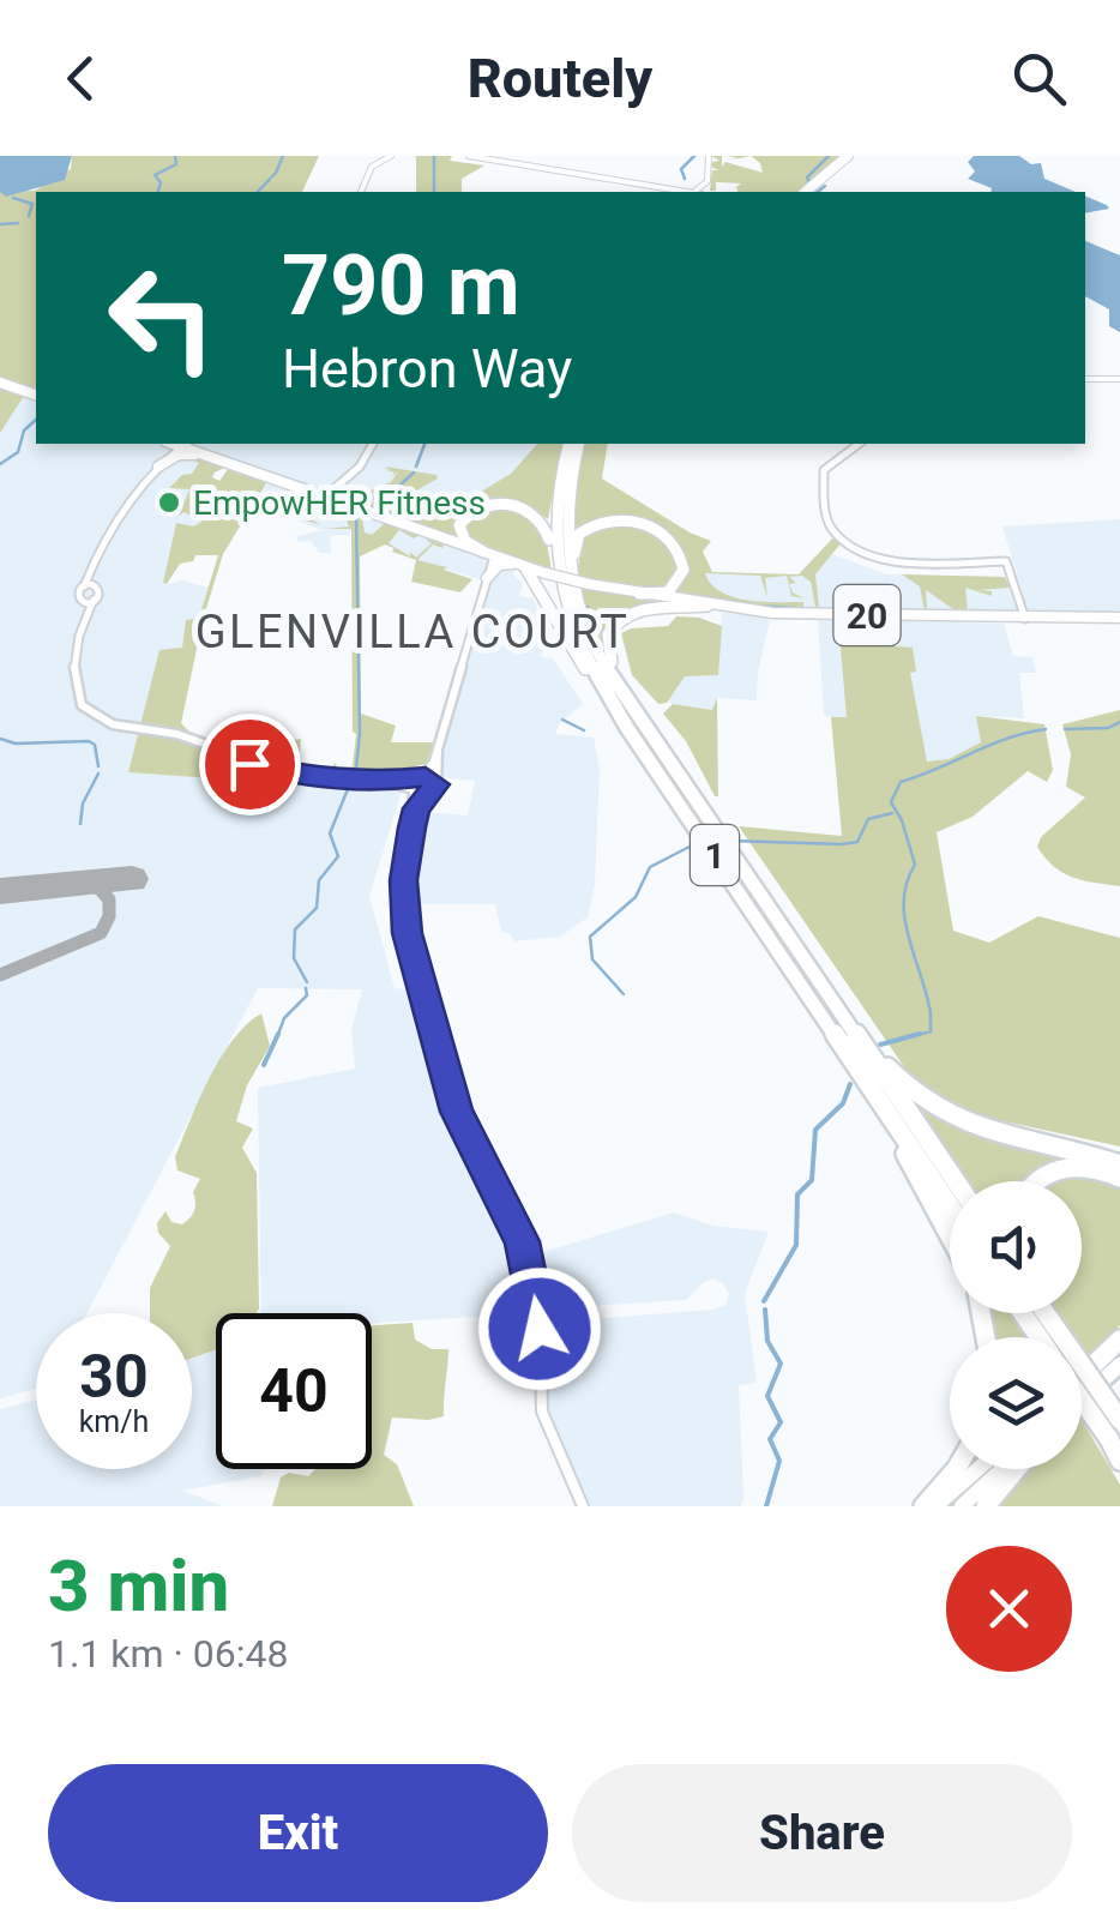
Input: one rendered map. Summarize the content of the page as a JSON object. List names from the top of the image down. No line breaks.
{"streets":{"highway":["1"],"main road":["20"]},"crossings":[["20","1"]],"districts":["GLENVILLA COURT"],"places":["EmpowHER Fitness"],"page":{"header":"Routely","turn":["790 m","Hebron Way"],"speed":"30 km/h","limit":"40","heading":["3 min","1.1 km · 06:48"],"buttons":["Exit","Share"]}}
